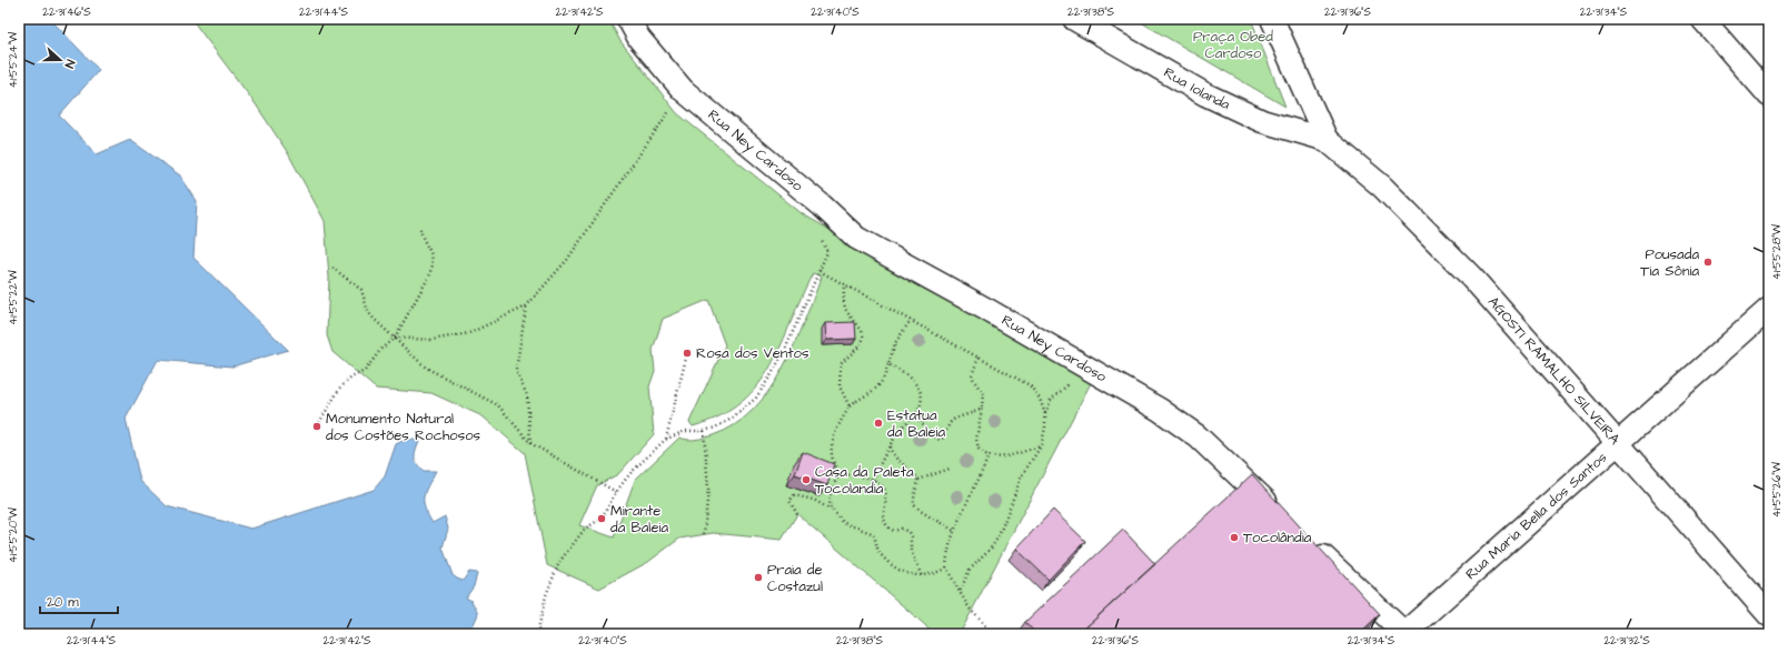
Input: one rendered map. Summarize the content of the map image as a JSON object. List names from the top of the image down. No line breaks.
{"streets":{"street":["Rua Iolanda","Rua Ney Cardoso","AGOSTI RAMALHO SILVEIRA","Rua Maria Bella dos Santos"]},"crossings":[["Rua Iolanda","AGOSTI RAMALHO SILVEIRA"],["AGOSTI RAMALHO SILVEIRA","Rua Maria Bella dos Santos"]],"parks":["Praça Obed Cardoso"],"places":["Pousada Tia Sônia","Rosa dos Ventos","Estatua da Baleia","Monumento Natural dos Costões Rochosos","Casa da Paleta Tocolandia","Mirante da Baleia","Tocolândia","Praia de Costazul"],"scale_bar":"20 m","north":"right","coordinates":["22°31'46\"S","22°31'44\"S","22°31'42\"S","22°31'40\"S","22°31'38\"S","22°31'36\"S","22°31'34\"S","41°55'24\"W","41°55'28\"W","41°55'22\"W","41°55'26\"W","41°55'20\"W","22°31'32\"S"]}
